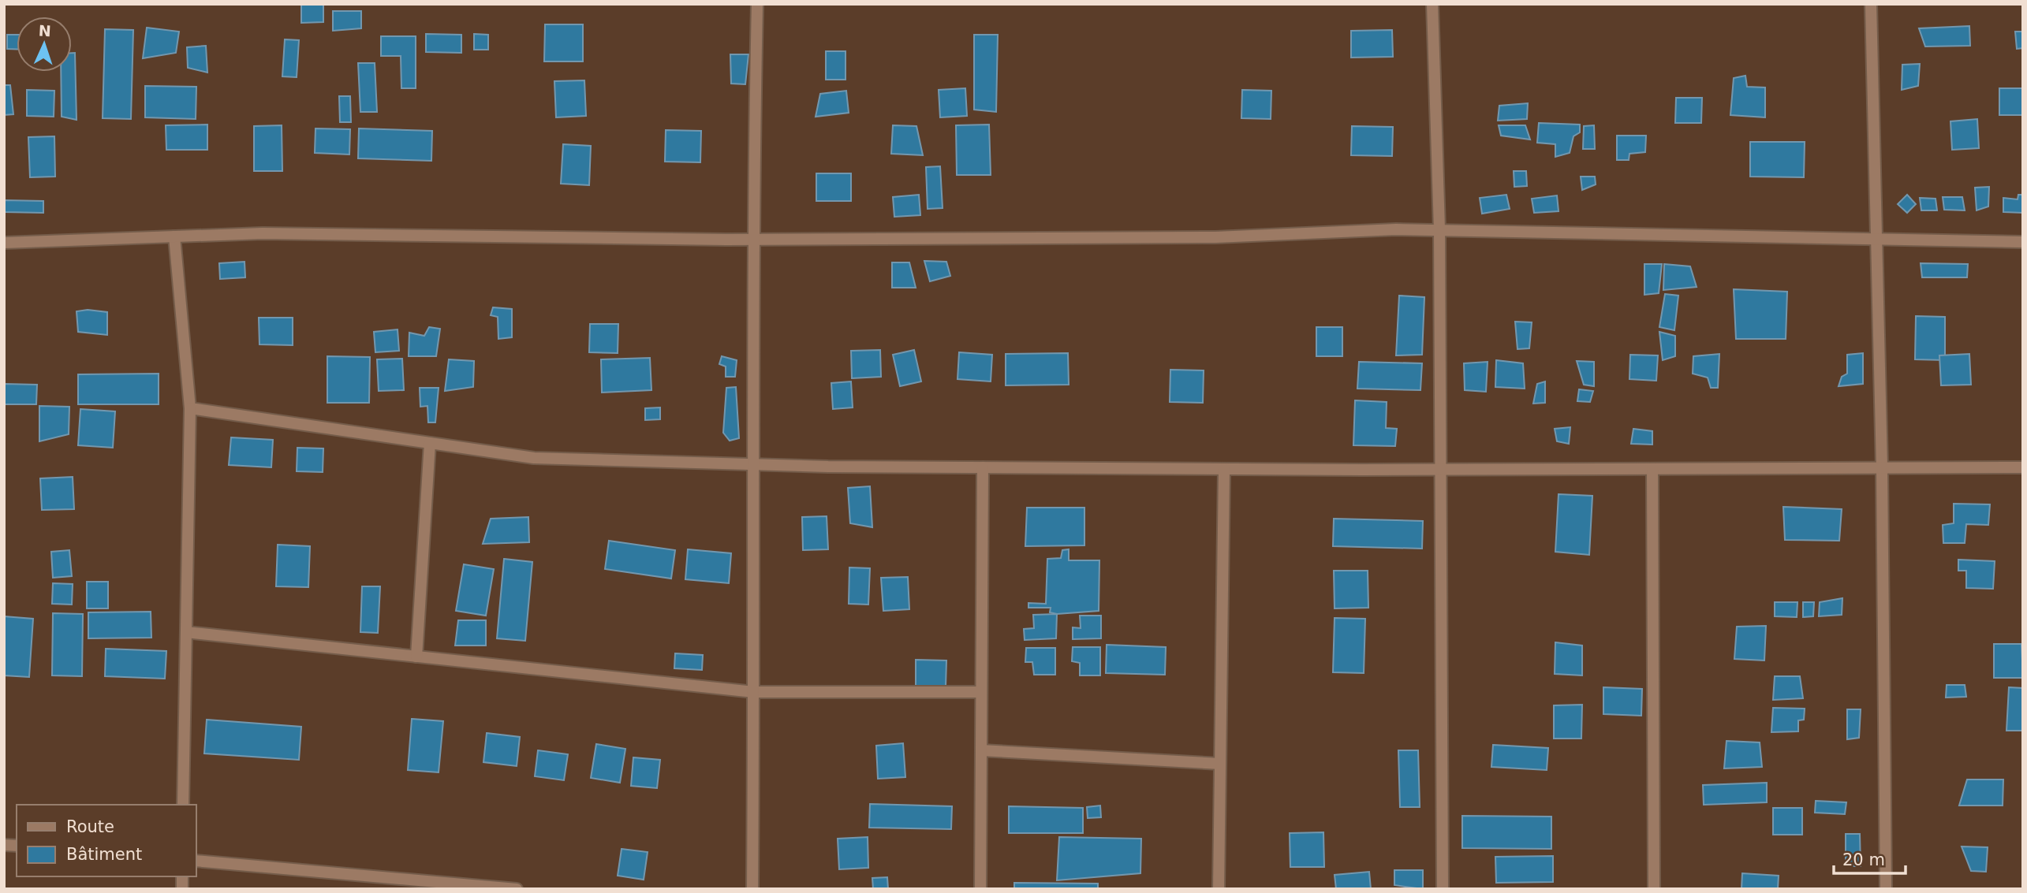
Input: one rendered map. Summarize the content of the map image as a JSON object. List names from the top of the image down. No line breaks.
{"legend":["Route","Bâtiment"],"scale_bar":"20 m","north":"top"}
